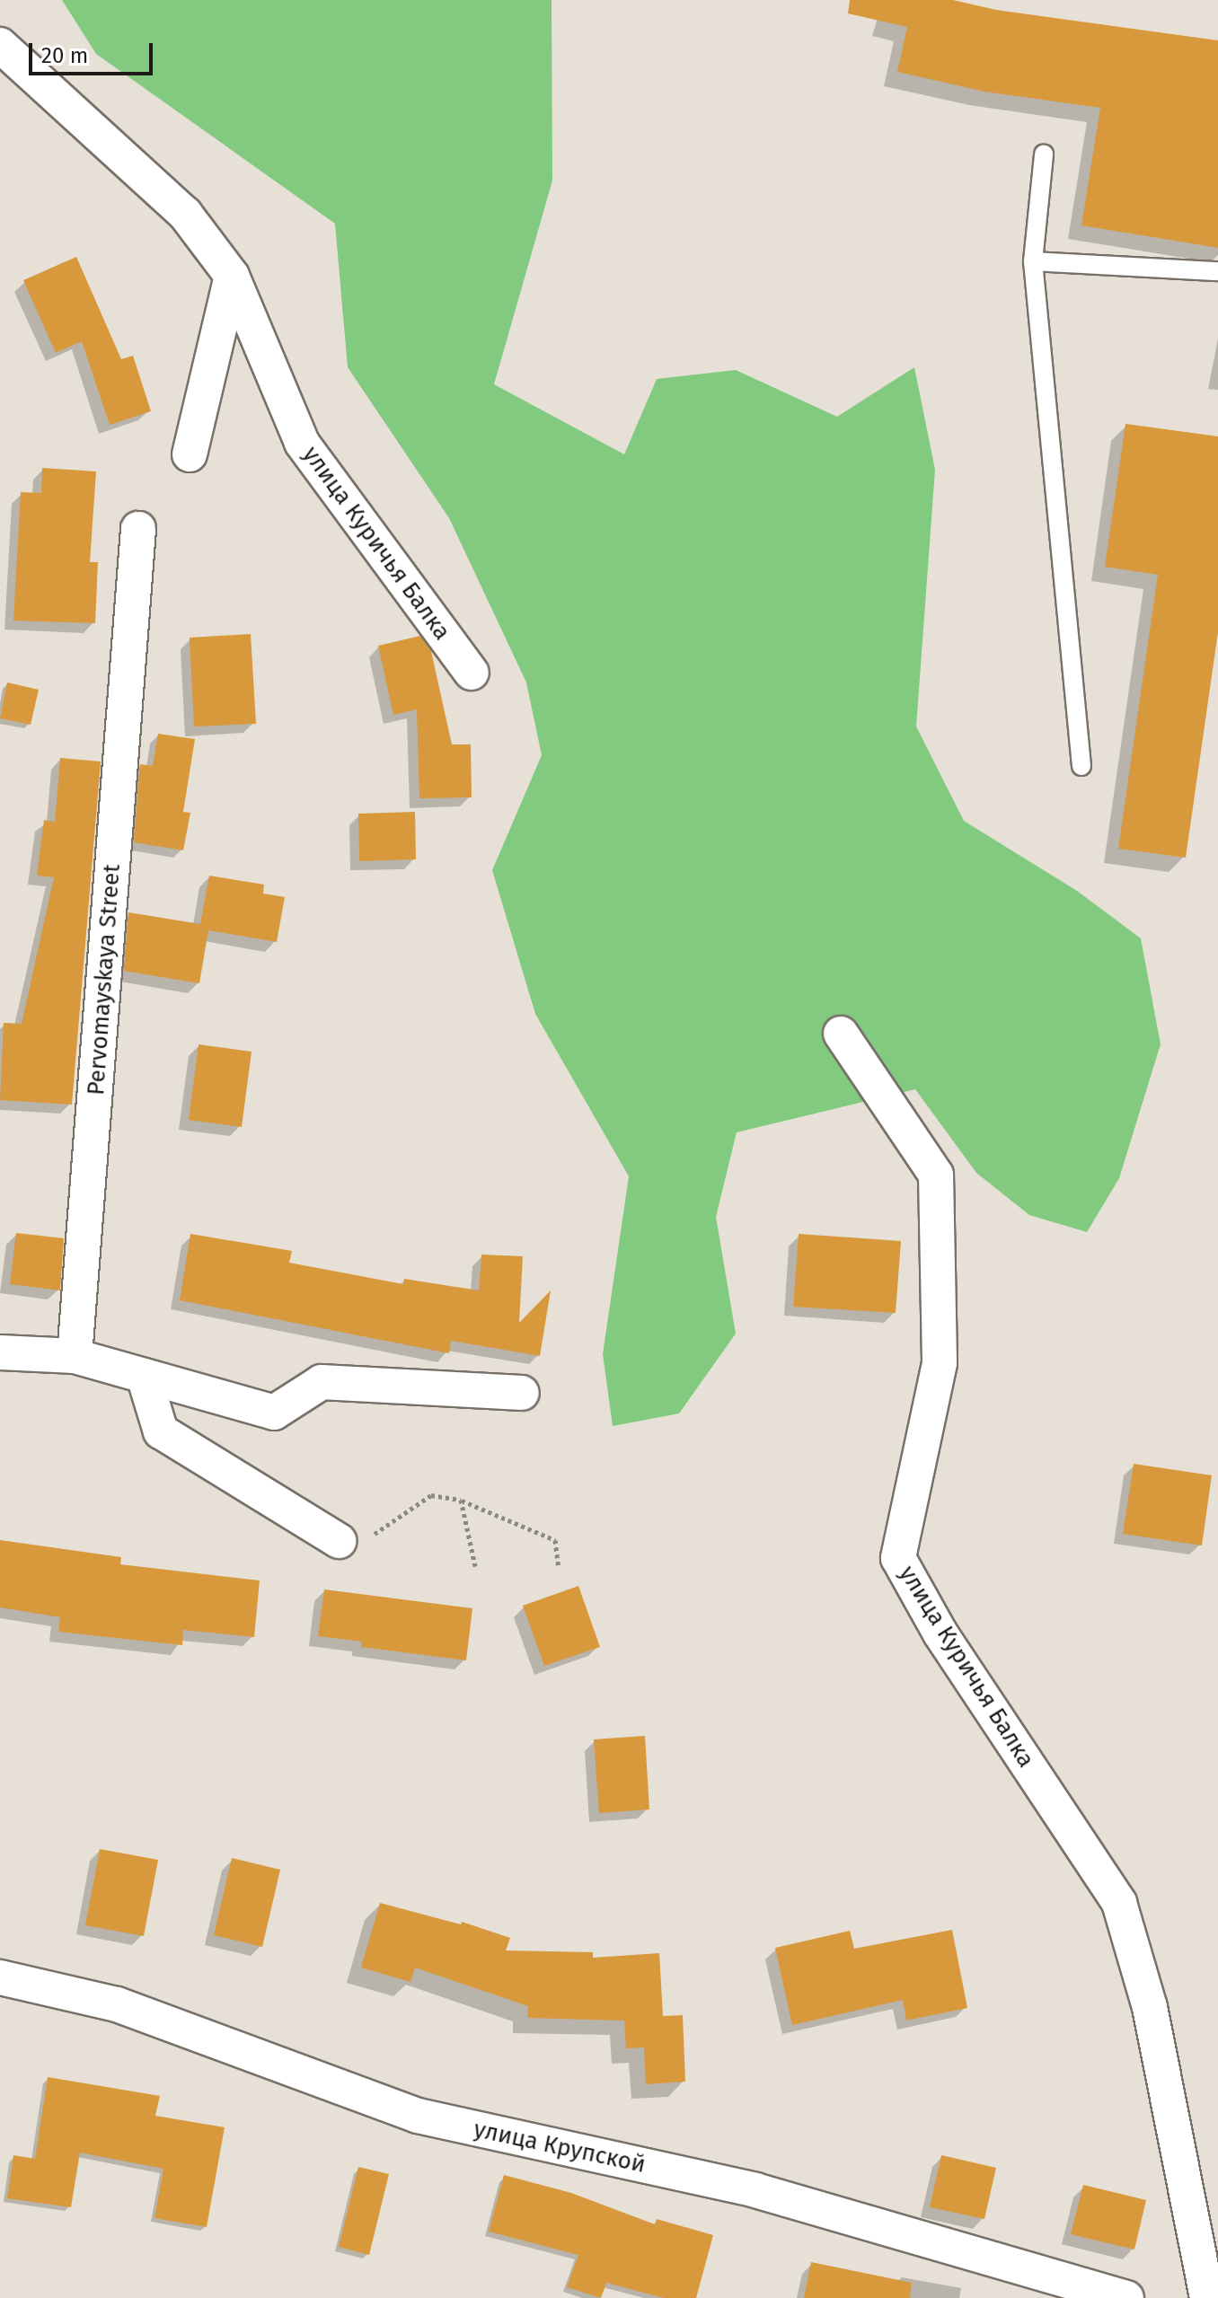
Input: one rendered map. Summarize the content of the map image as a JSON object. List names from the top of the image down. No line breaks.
{"streets":{"street":["улица Куричья Балка","Pervomayskaya Street","улица Крупской"]},"scale_bar":"20 m"}
